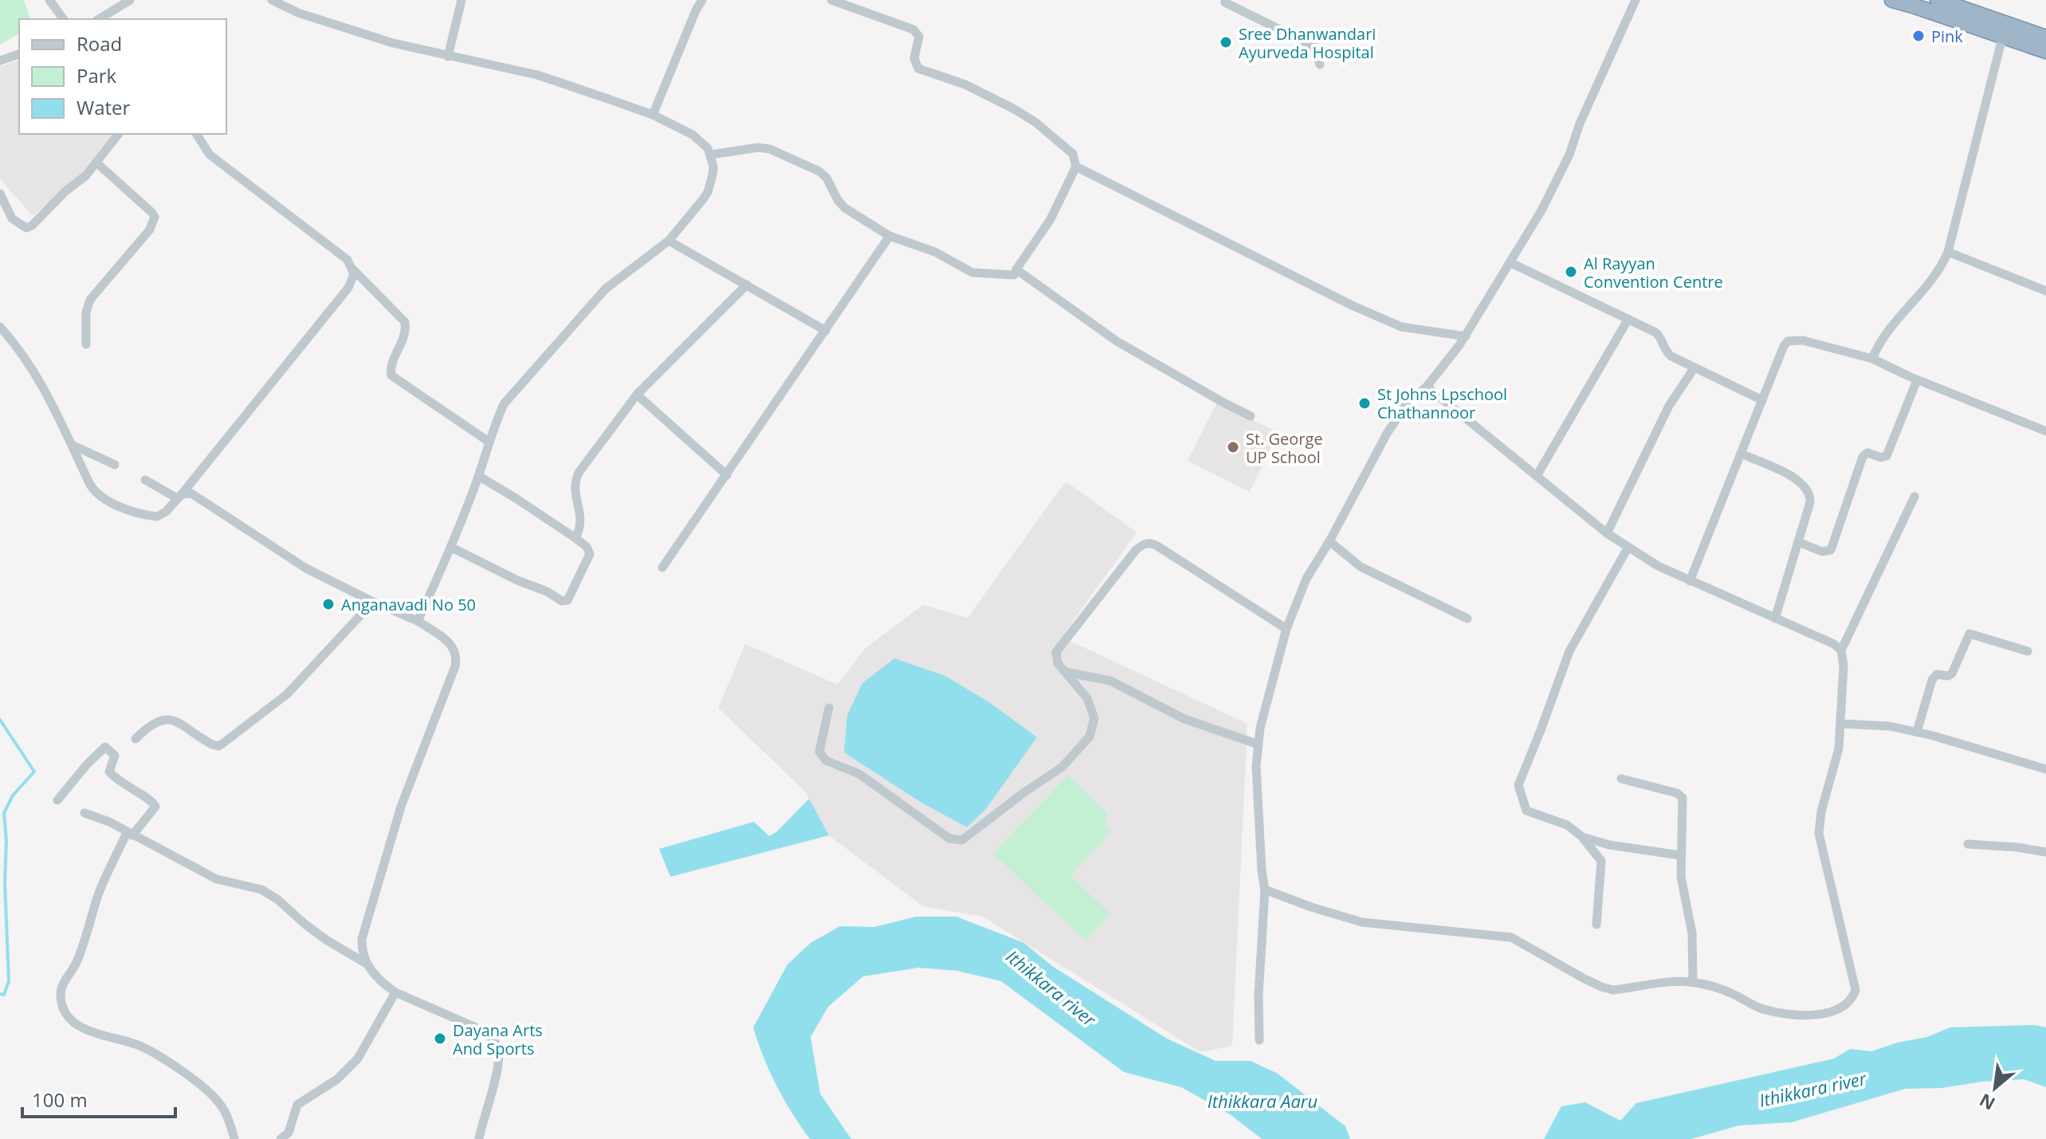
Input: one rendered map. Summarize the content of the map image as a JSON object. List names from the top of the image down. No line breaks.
{"water":["Ithikkara river","Ithikkara Aaru"],"places":["Pink","Sree Dhanwandari Ayurveda Hospital","Al Rayyan Convention Centre","St Johns Lpschool Chathannoor","St. George UP School","Anganavadi No 50","Dayana Arts And Sports"],"legend":["Road","Park","Water"],"scale_bar":"100 m","north":"bottom left"}
